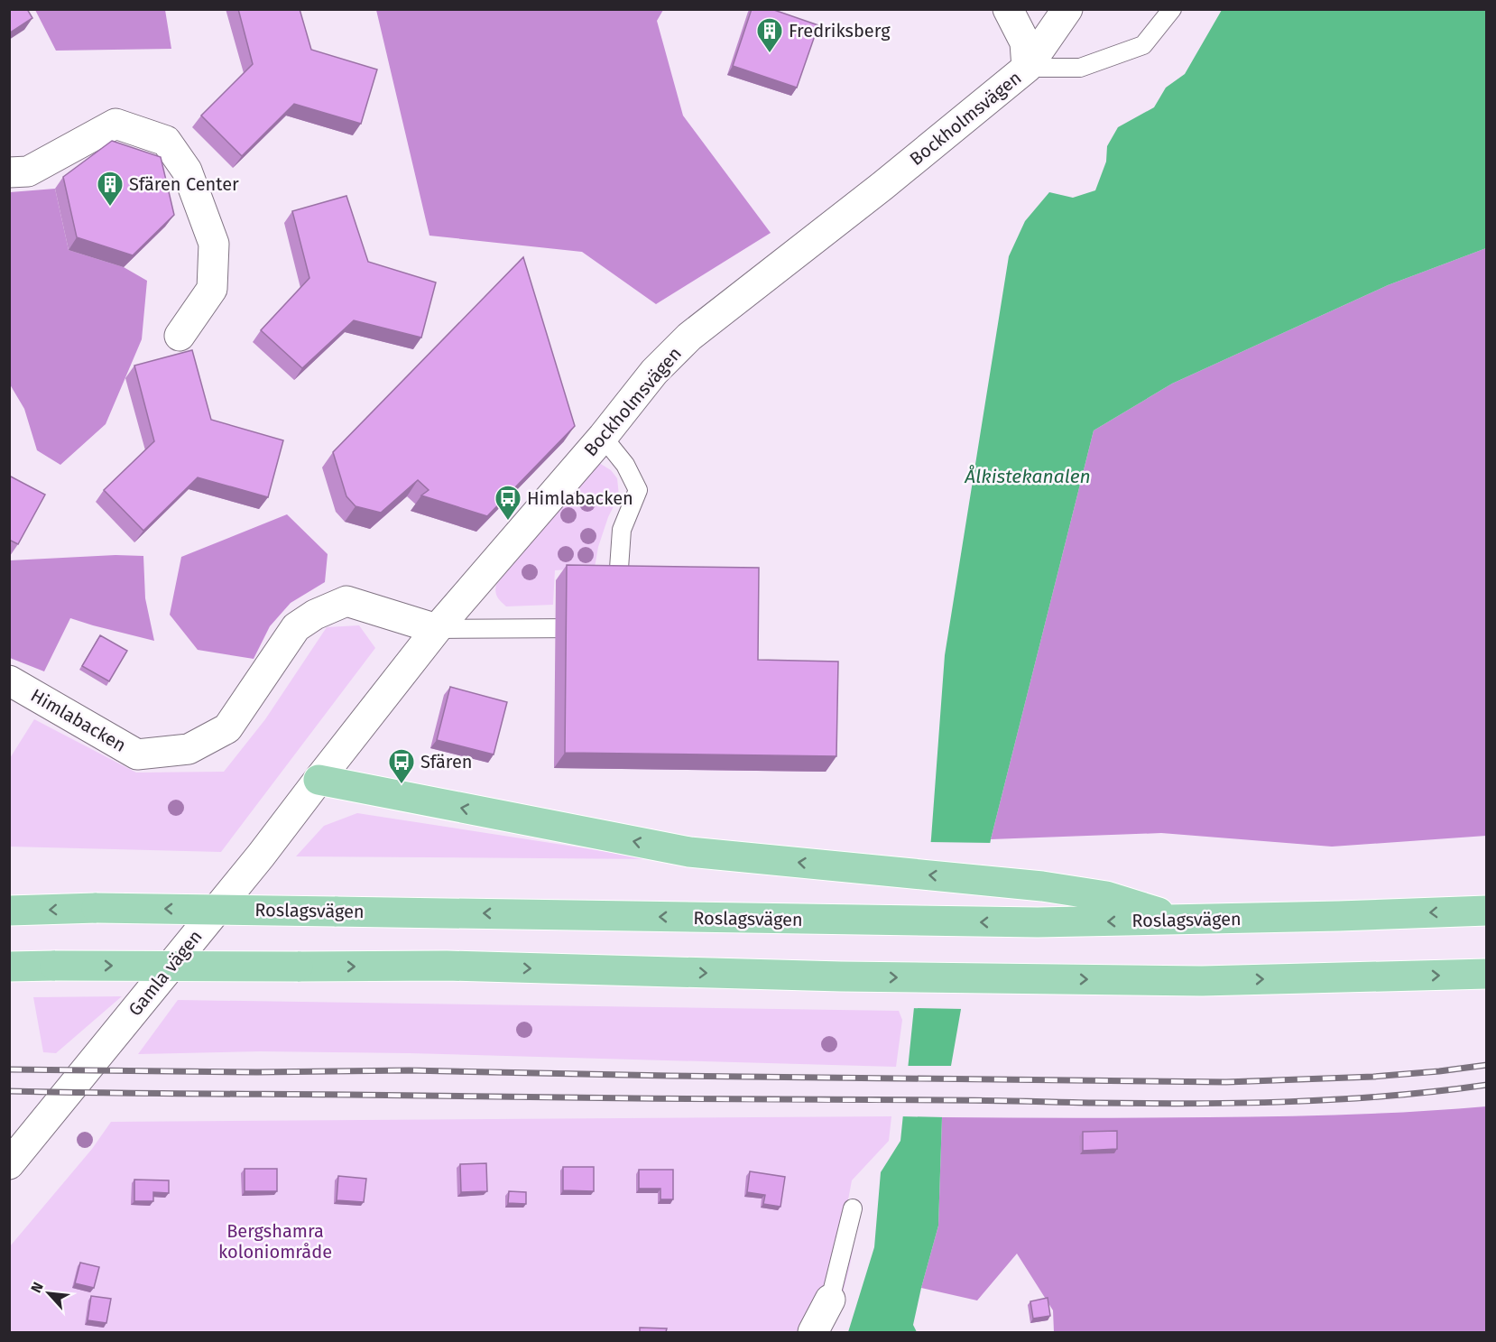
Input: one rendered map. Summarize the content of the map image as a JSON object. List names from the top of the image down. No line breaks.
{"streets":{"main road":["Roslagsvägen"],"street":["Bockholmsvägen","Himlabacken","Gamla vägen"]},"crossings":[["Bockholmsvägen","Himlabacken"],["Bockholmsvägen","Gamla vägen"]],"water":["Ålkistekanalen"],"parks":["Bergshamra koloniområde"],"places":{"building":["Fredriksberg","Sfären Center"],"bus stop":["Himlabacken","Sfären"]},"north":"top left"}
